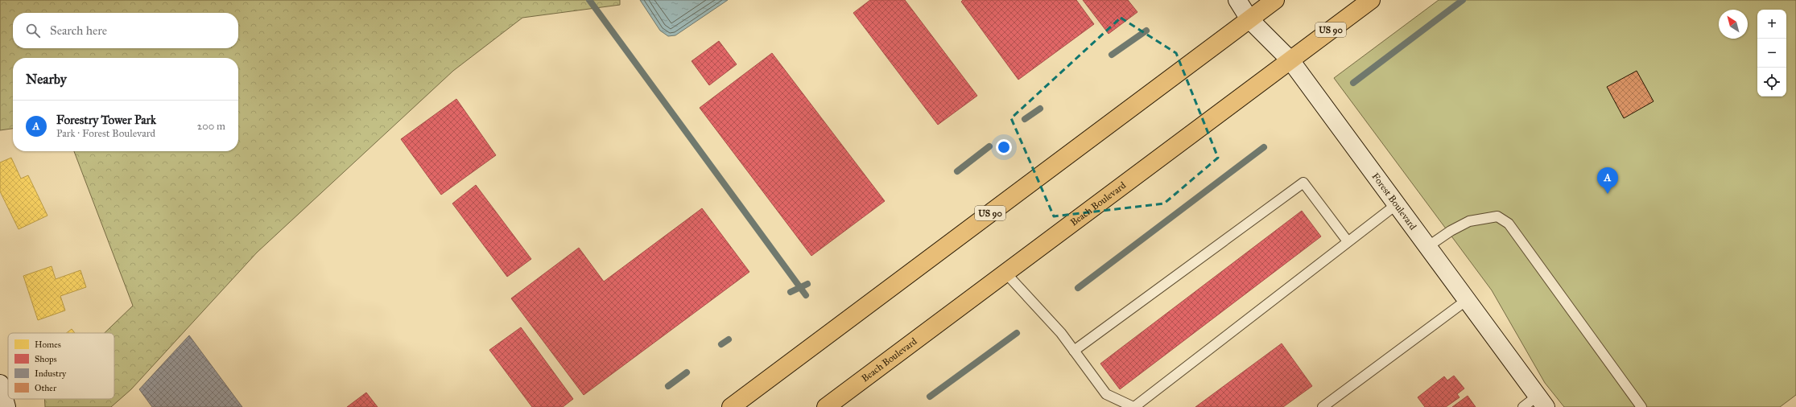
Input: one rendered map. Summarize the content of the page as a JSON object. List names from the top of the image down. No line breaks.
{"streets":{"highway":["US 90","Beach Boulevard"],"street":["Forest Boulevard"]},"crossings":[["US 90","Forest Boulevard"],["Forest Boulevard","Beach Boulevard"]],"legend":["Homes","Shops","Industry","Other"],"north":"top left","page":{"map_buttons":["+","−"],"search":"Search here","heading":"Nearby","list":[{"mark":"A","name":"Forestry Tower Park","note":"Park · Forest Boulevard","value":"200 m"}],"pins":"A"}}
